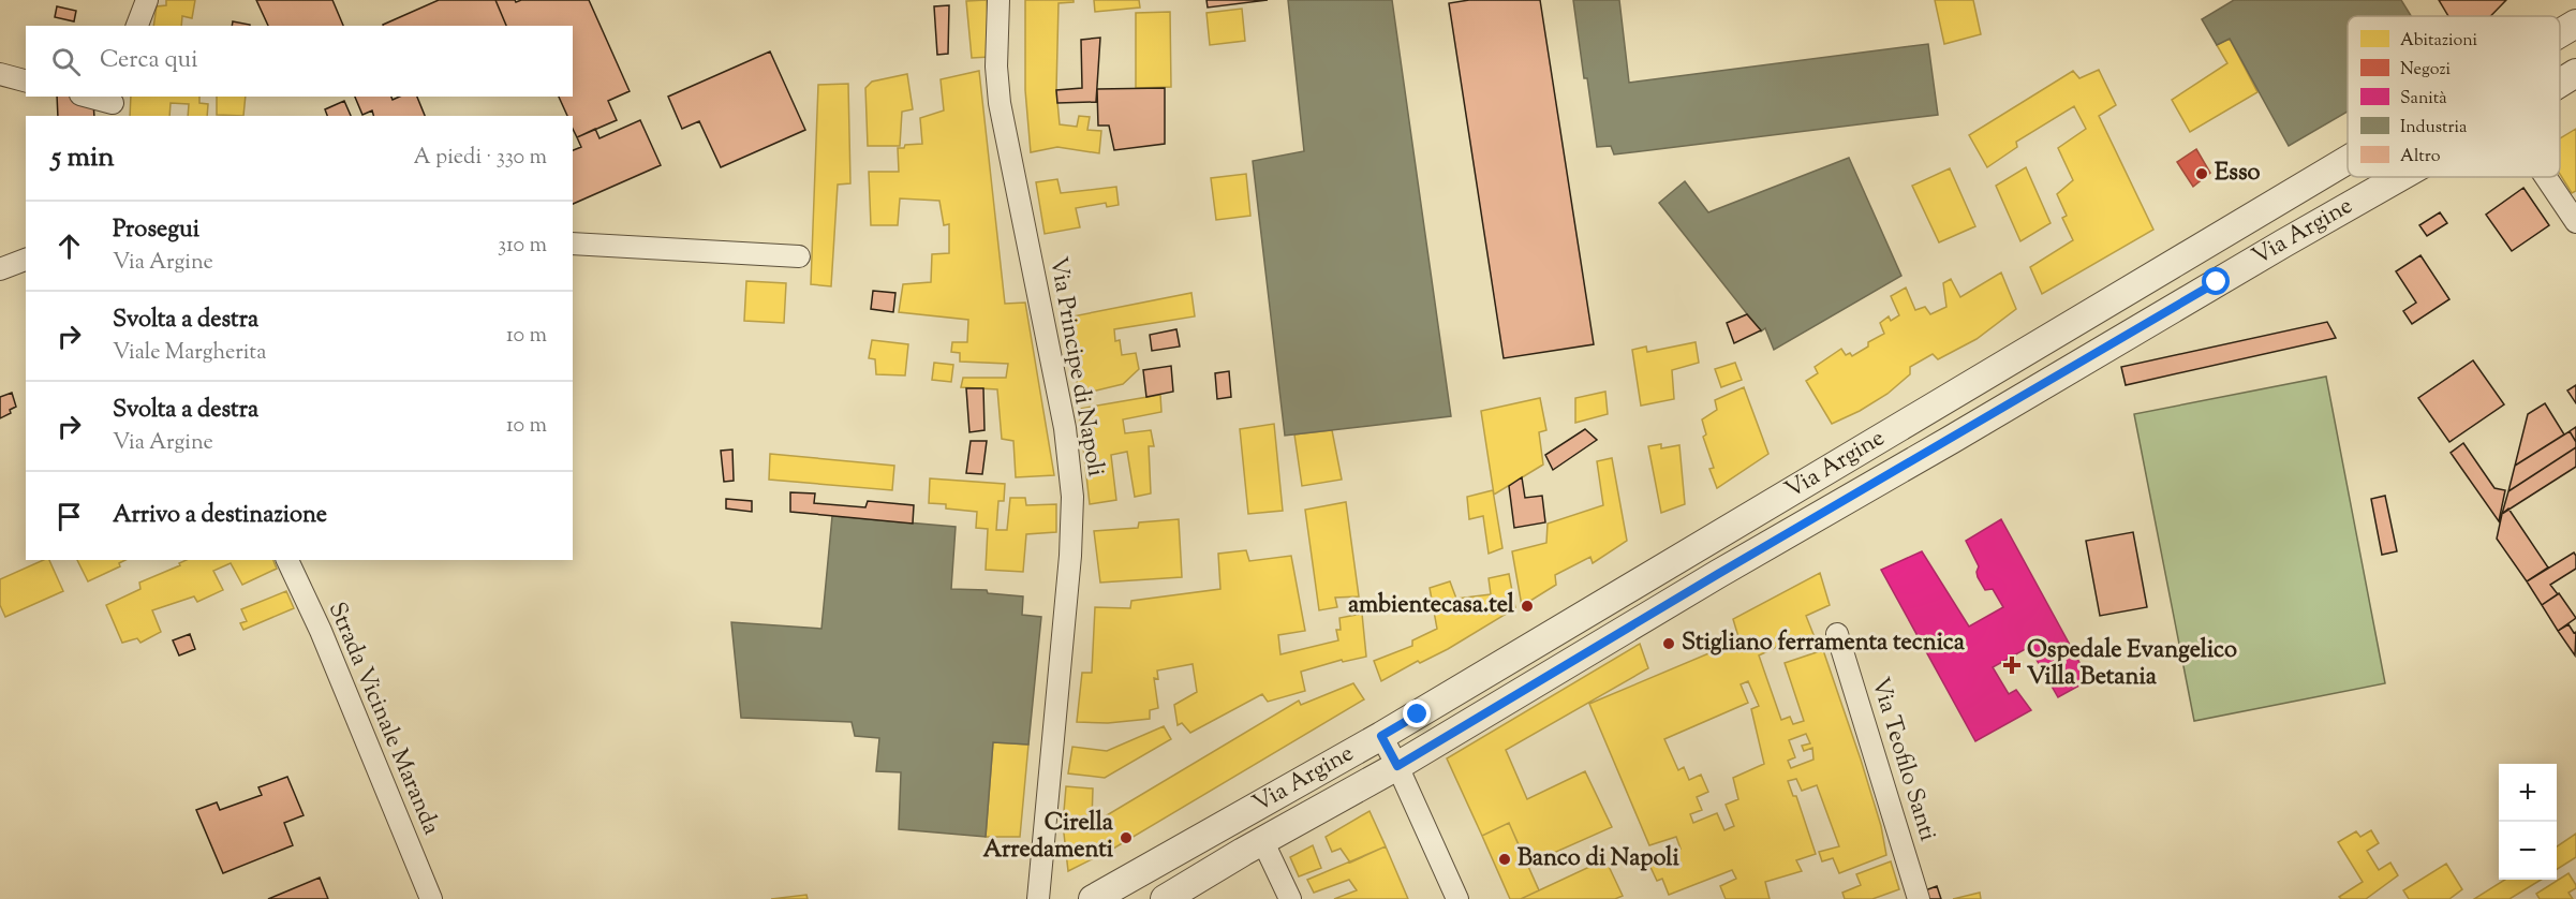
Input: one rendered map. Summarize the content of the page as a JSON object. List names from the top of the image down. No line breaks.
{"streets":{"street":["Via Argine","Via Principe di Napoli","Strada Vicinale Maranda","Via Teofilo Santi"]},"places":{"other":["Esso","ambientecasa.tel","Stigliano ferramenta tecnica","Cirella Arredamenti","Banco di Napoli"],"health":["Ospedale Evangelico Villa Betania"]},"legend":["Abitazioni","Negozi","Sanità","Industria","Altro"],"page":{"search":"Cerca qui","heading":["5 min","A piedi · 330 m"],"list":[["Prosegui","Via Argine","310 m"],["Svolta a destra","Viale Margherita","10 m"],["Svolta a destra","Via Argine","10 m"],"Arrivo a destinazione"],"map_buttons":["+","−"]}}
